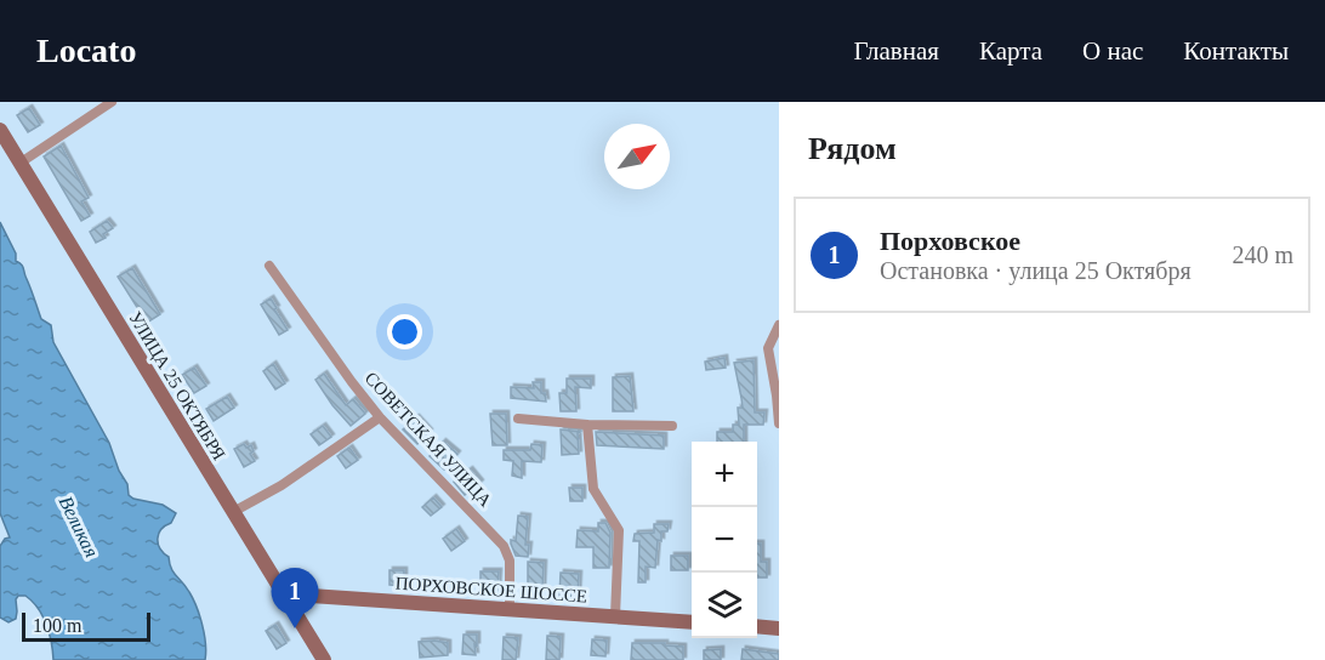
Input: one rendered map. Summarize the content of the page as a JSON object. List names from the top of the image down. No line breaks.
{"streets":{"main road":["УЛИЦА 25 ОКТЯБРЯ","ПОРХОВСКОЕ ШОССЕ"],"street":["СОВЕТСКАЯ УЛИЦА"]},"crossings":[["УЛИЦА 25 ОКТЯБРЯ","ПОРХОВСКОЕ ШОССЕ"],["СОВЕТСКАЯ УЛИЦА","ПОРХОВСКОЕ ШОССЕ"]],"water":["Великая"],"scale_bar":"100 m","north":"top right","page":{"header":"Locato","nav":["Главная","Карта","О нас","Контакты"],"heading":"Рядом","list":[{"mark":"1","name":"Порховское","note":"Остановка · улица 25 Октября","value":"240 m"}],"map_buttons":["+","−"],"pins":"1","scale":"100 m"}}
